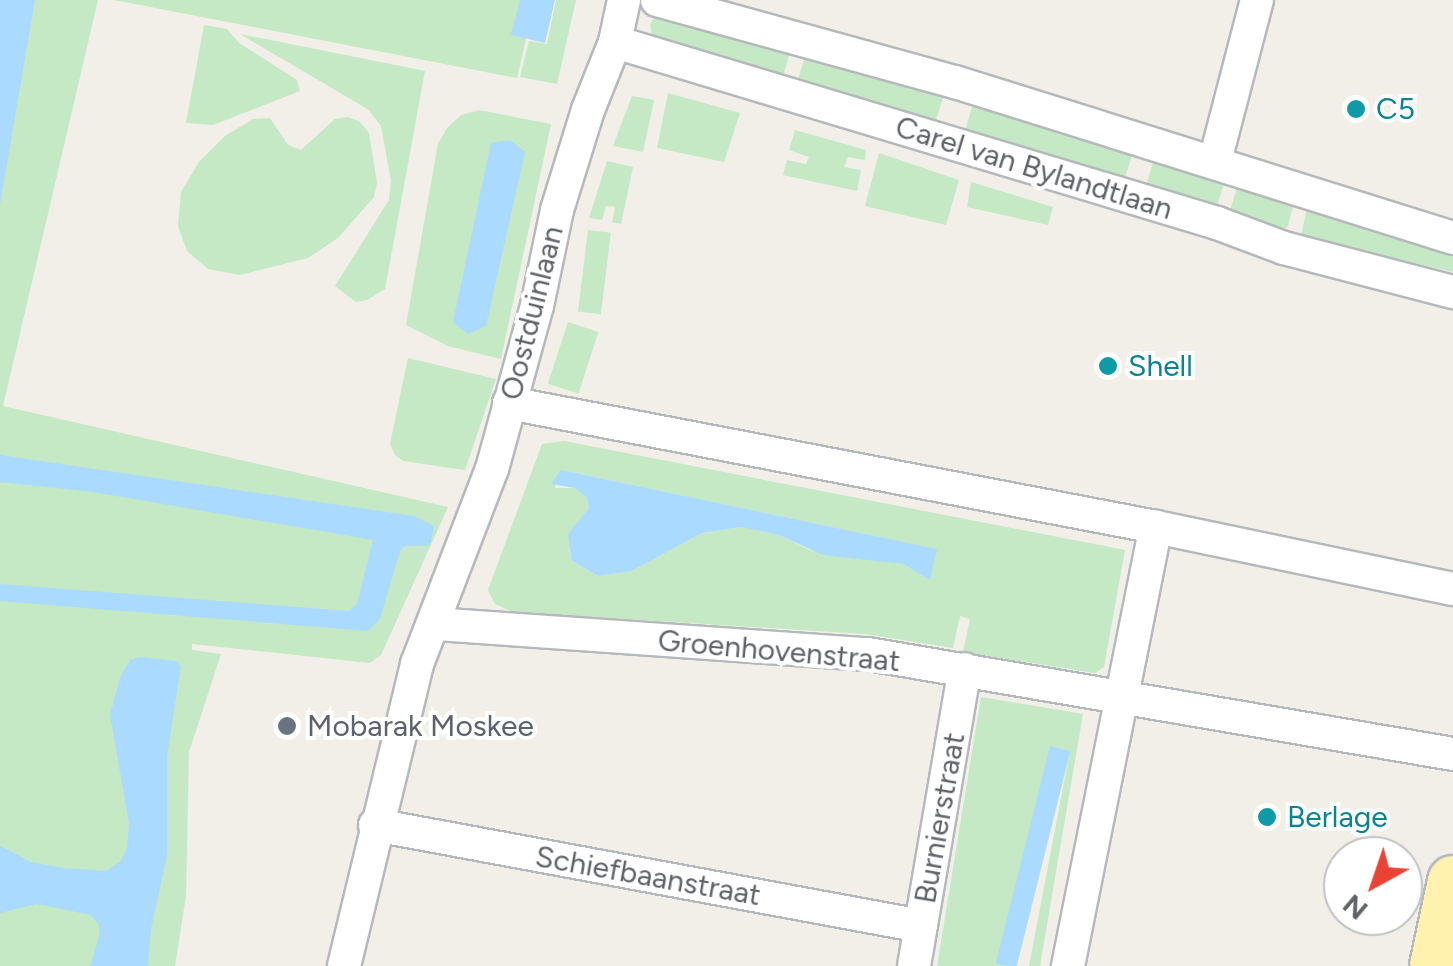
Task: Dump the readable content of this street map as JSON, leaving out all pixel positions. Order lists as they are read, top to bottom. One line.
{"streets":{"street":["Carel van Bylandtlaan","Oostduinlaan","Groenhovenstraat","Burnierstraat","Schiefbaanstraat"]},"crossings":[["Carel van Bylandtlaan","Oostduinlaan"],["Oostduinlaan","Groenhovenstraat"],["Oostduinlaan","Schiefbaanstraat"],["Groenhovenstraat","Burnierstraat"],["Burnierstraat","Schiefbaanstraat"]],"places":["C5","Shell","Mobarak Moskee","Berlage"],"north":"bottom left"}
